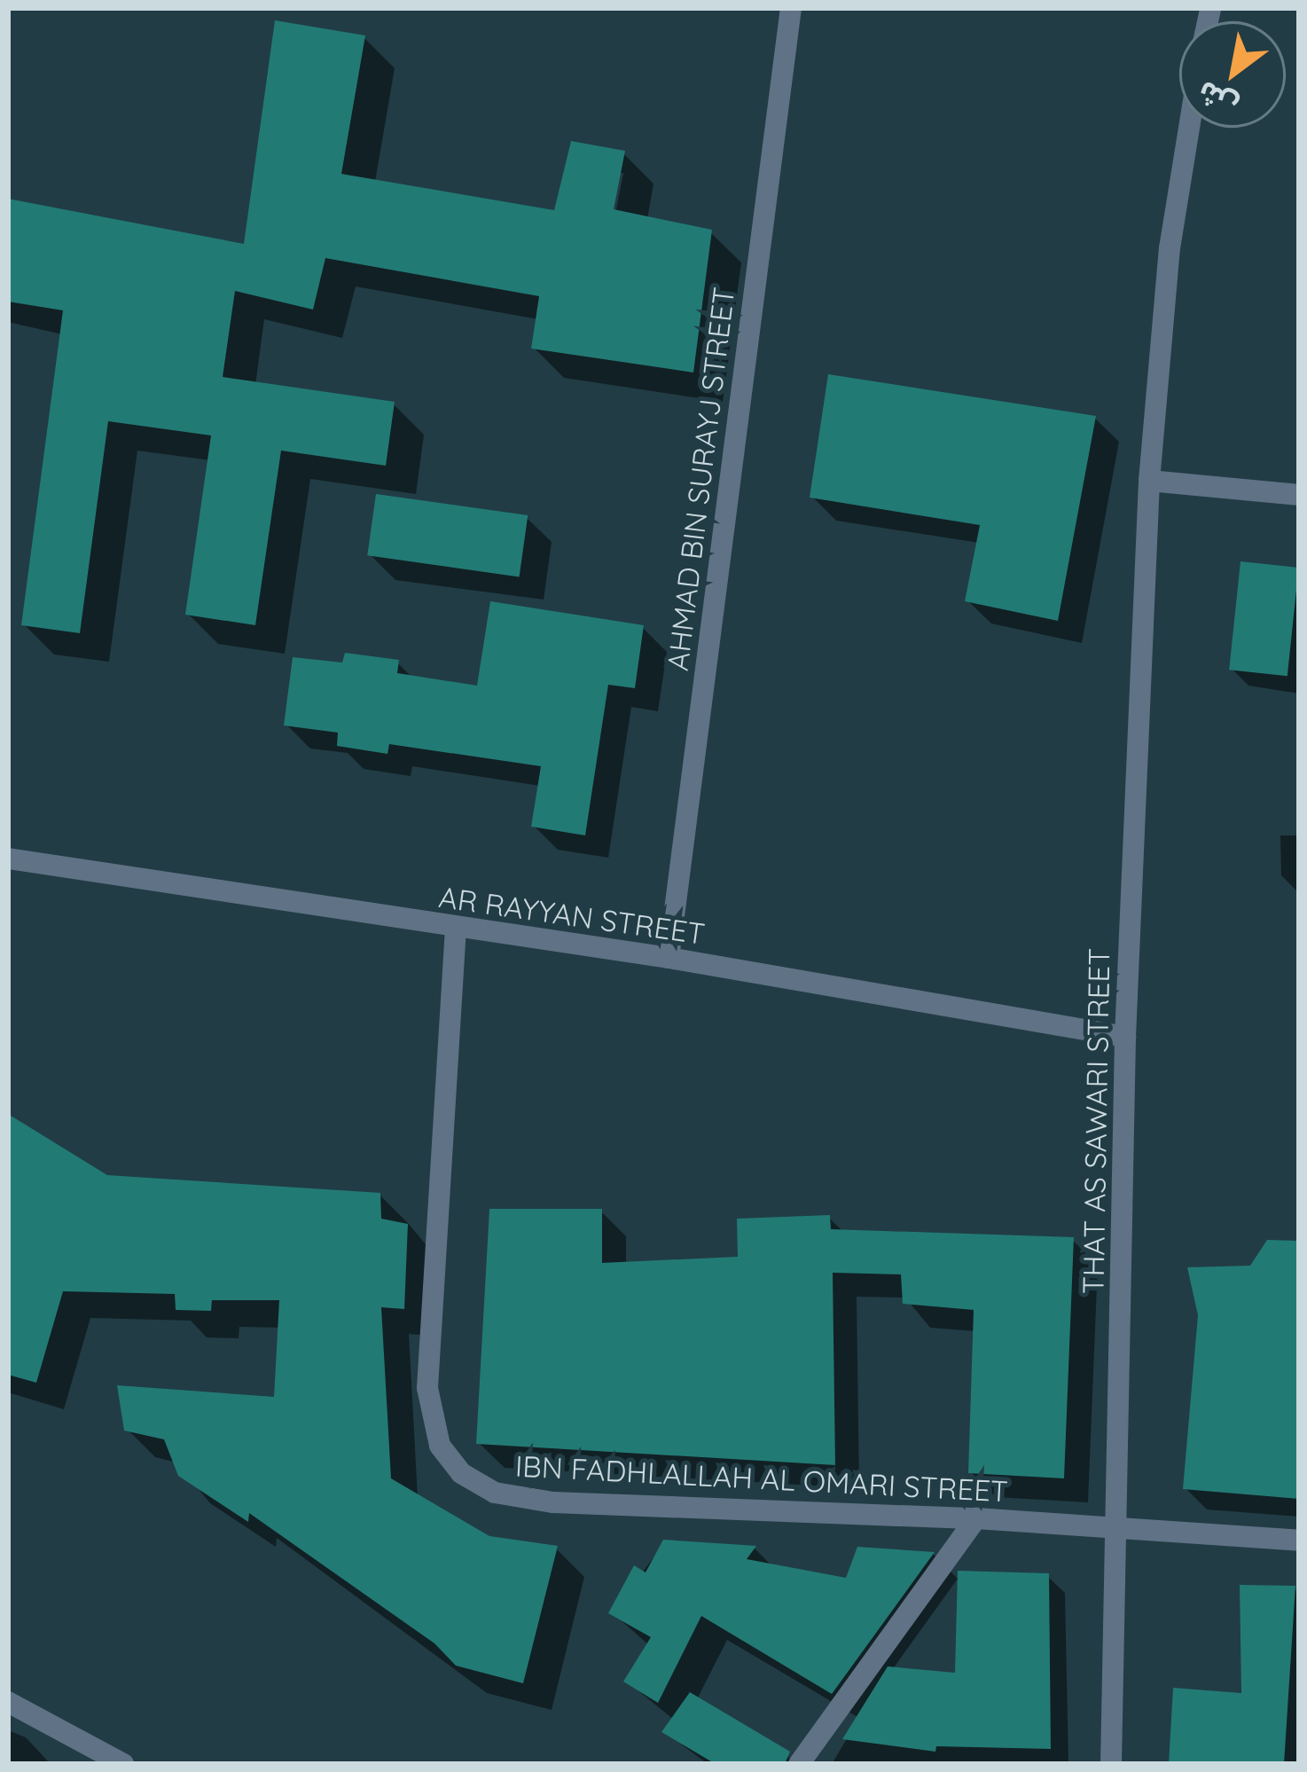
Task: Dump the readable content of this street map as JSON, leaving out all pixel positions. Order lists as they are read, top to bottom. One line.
{"streets":{"street":["AHMAD BIN SURAYJ STREET","AR RAYYAN STREET","THAT AS SAWARI STREET","IBN FADHLALLAH AL OMARI STREET"]},"crossings":[["AHMAD BIN SURAYJ STREET","AR RAYYAN STREET"],["AR RAYYAN STREET","THAT AS SAWARI STREET"],["AR RAYYAN STREET","IBN FADHLALLAH AL OMARI STREET"],["THAT AS SAWARI STREET","IBN FADHLALLAH AL OMARI STREET"]],"north":"bottom left"}
